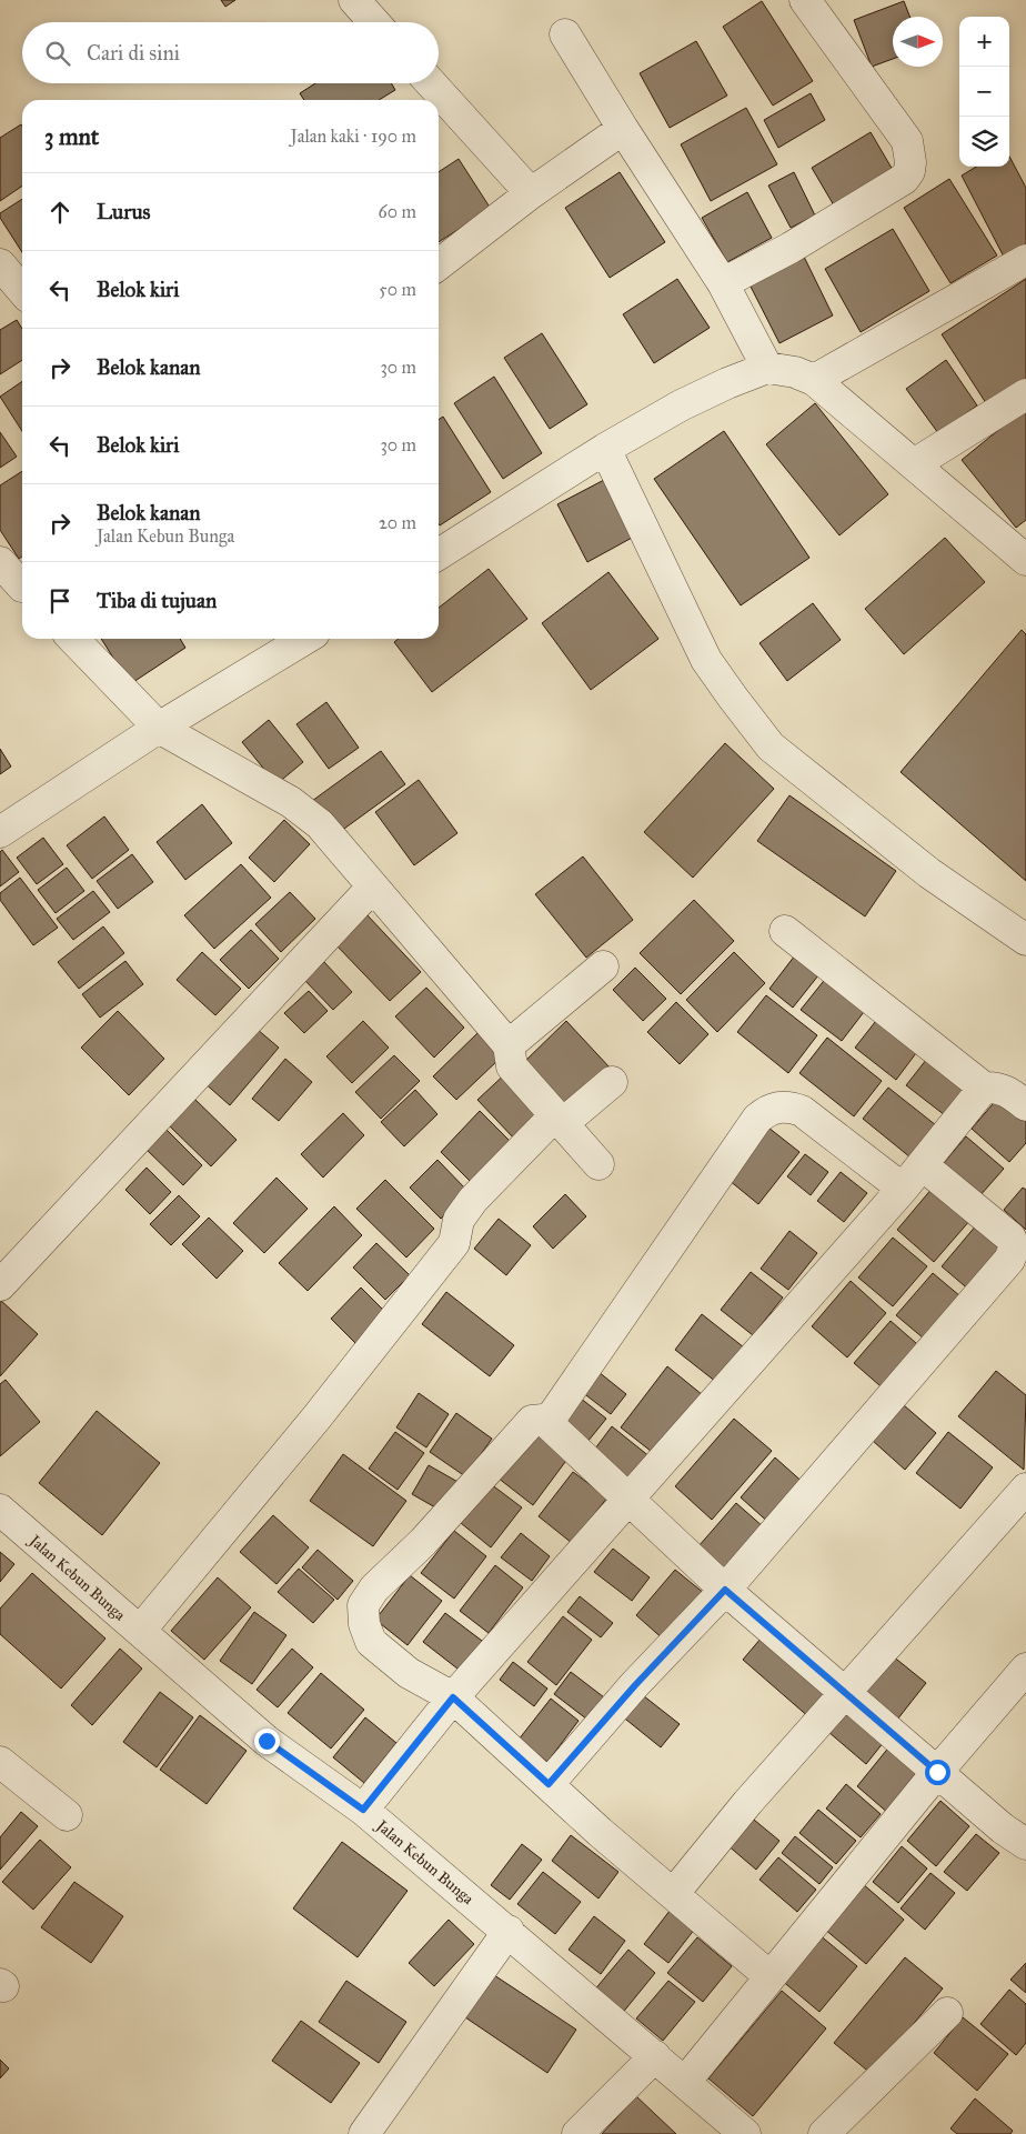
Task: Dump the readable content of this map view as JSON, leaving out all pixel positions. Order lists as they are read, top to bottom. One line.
{"streets":{"street":["Jalan Kebun Bunga"]},"north":"right","page":{"map_buttons":["+","−"],"search":"Cari di sini","heading":["3 mnt","Jalan kaki · 190 m"],"list":[["Lurus","60 m"],["Belok kiri","50 m"],["Belok kanan","30 m"],["Belok kiri","30 m"],["Belok kanan","Jalan Kebun Bunga","20 m"],"Tiba di tujuan"]}}
